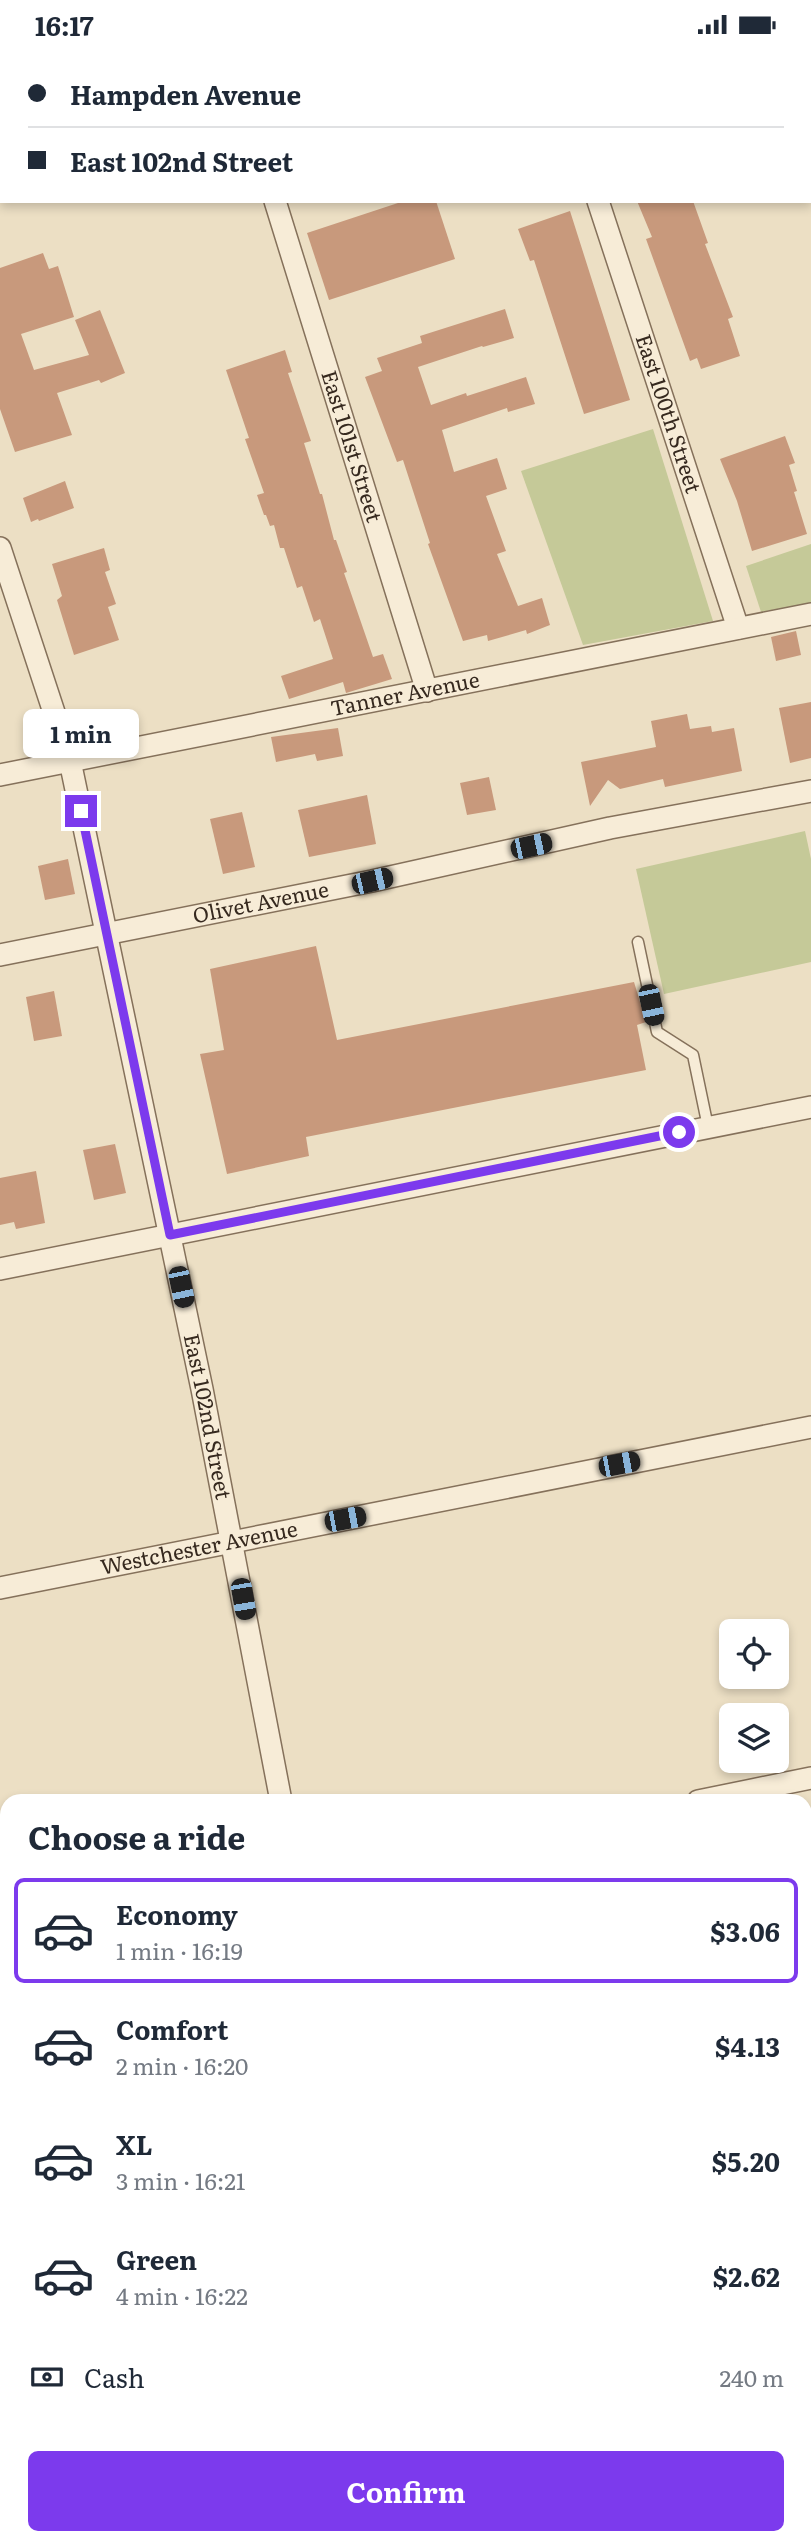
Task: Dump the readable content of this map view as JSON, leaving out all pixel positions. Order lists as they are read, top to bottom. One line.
{"streets":{"street":["East 100th Street","East 101st Street","Tanner Avenue","Olivet Avenue","East 102nd Street","Westchester Avenue"]},"crossings":[["East 100th Street","Tanner Avenue"],["East 101st Street","Tanner Avenue"],["Tanner Avenue","East 102nd Street"],["Olivet Avenue","East 102nd Street"],["East 102nd Street","Westchester Avenue"]],"page":{"status":"16:17","banner":["Hampden Avenue","East 102nd Street"],"bubble":"1 min","heading":"Choose a ride","list":[{"name":"Economy","note":"1 min · 16:19","value":"$3.06"},{"name":"Comfort","note":"2 min · 16:20","value":"$4.13"},{"name":"XL","note":"3 min · 16:21","value":"$5.20"},{"name":"Green","note":"4 min · 16:22","value":"$2.62"}],"pay":["Cash","240 m"],"buttons":"Confirm"}}
